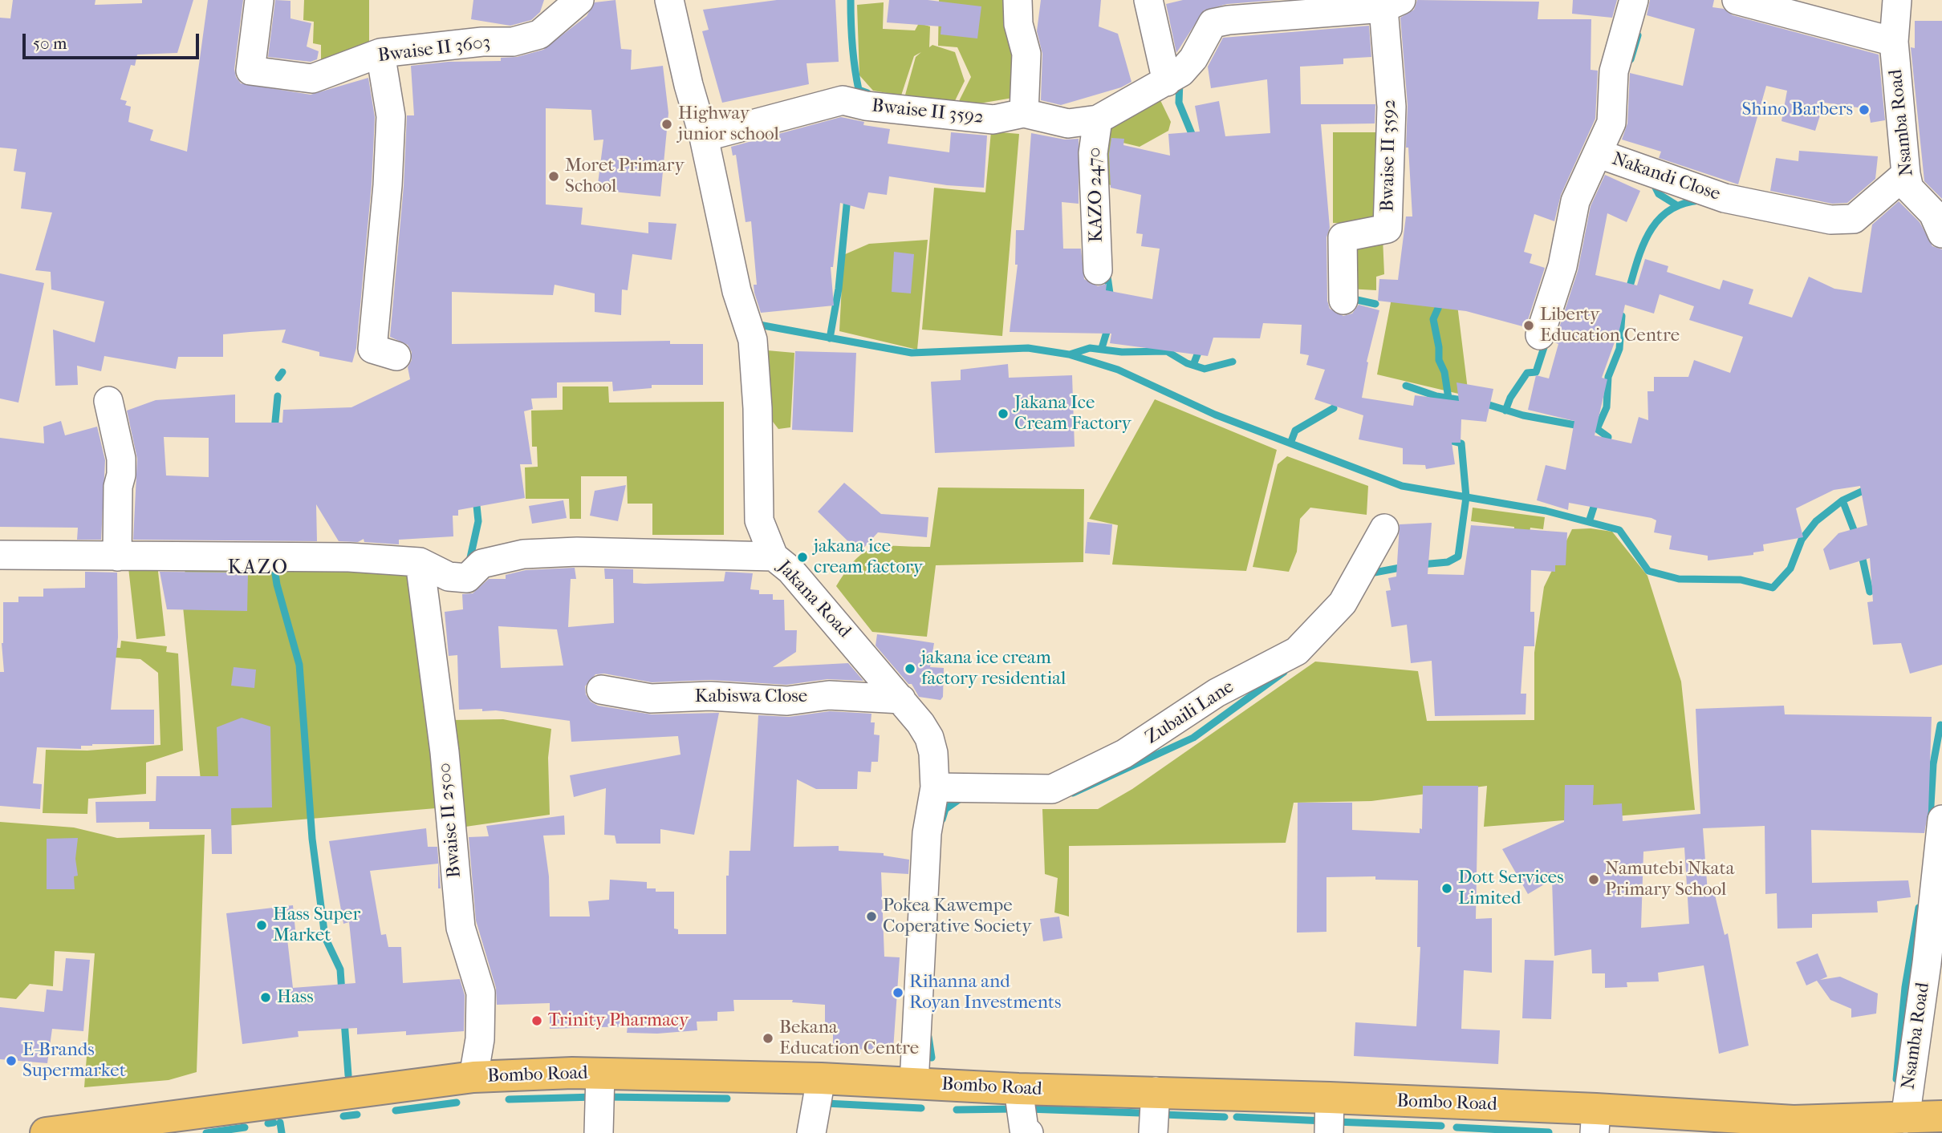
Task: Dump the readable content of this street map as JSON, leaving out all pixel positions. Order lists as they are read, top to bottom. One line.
{"streets":{"main road":["Bombo Road"],"street":["Bwaise II 3603","Bwaise II 3592","Nsamba Road","Nakandi Close","KAZO 2470","Jakana Road","Kabiswa Close","Zubaili Lane","Bwaise II 2500"]},"crossings":[["Bwaise II 3592","KAZO 2470"],["Bwaise II 3592","Jakana Road"],["Nsamba Road","Nakandi Close"],["Nsamba Road","Bombo Road"],["Jakana Road","Kabiswa Close"],["Jakana Road","Zubaili Lane"],["Jakana Road","Bombo Road"],["Bwaise II 2500","Bombo Road"]],"districts":["KAZO"],"places":["Shino Barbers","Highway junior school","Moret Primary School","Liberty Education Centre","Jakana Ice Cream Factory","jakana ice cream factory","jakana ice cream factory residential","Namutebi Nkata Primary School","Dott Services Limited","Pokea Kawempe Coperative Society","Hass Super Market","Rihanna and Royan Investments","Hass","Trinity Pharmacy","Bekana Education Centre","E-Brands Supermarket"],"scale_bar":"50 m"}
